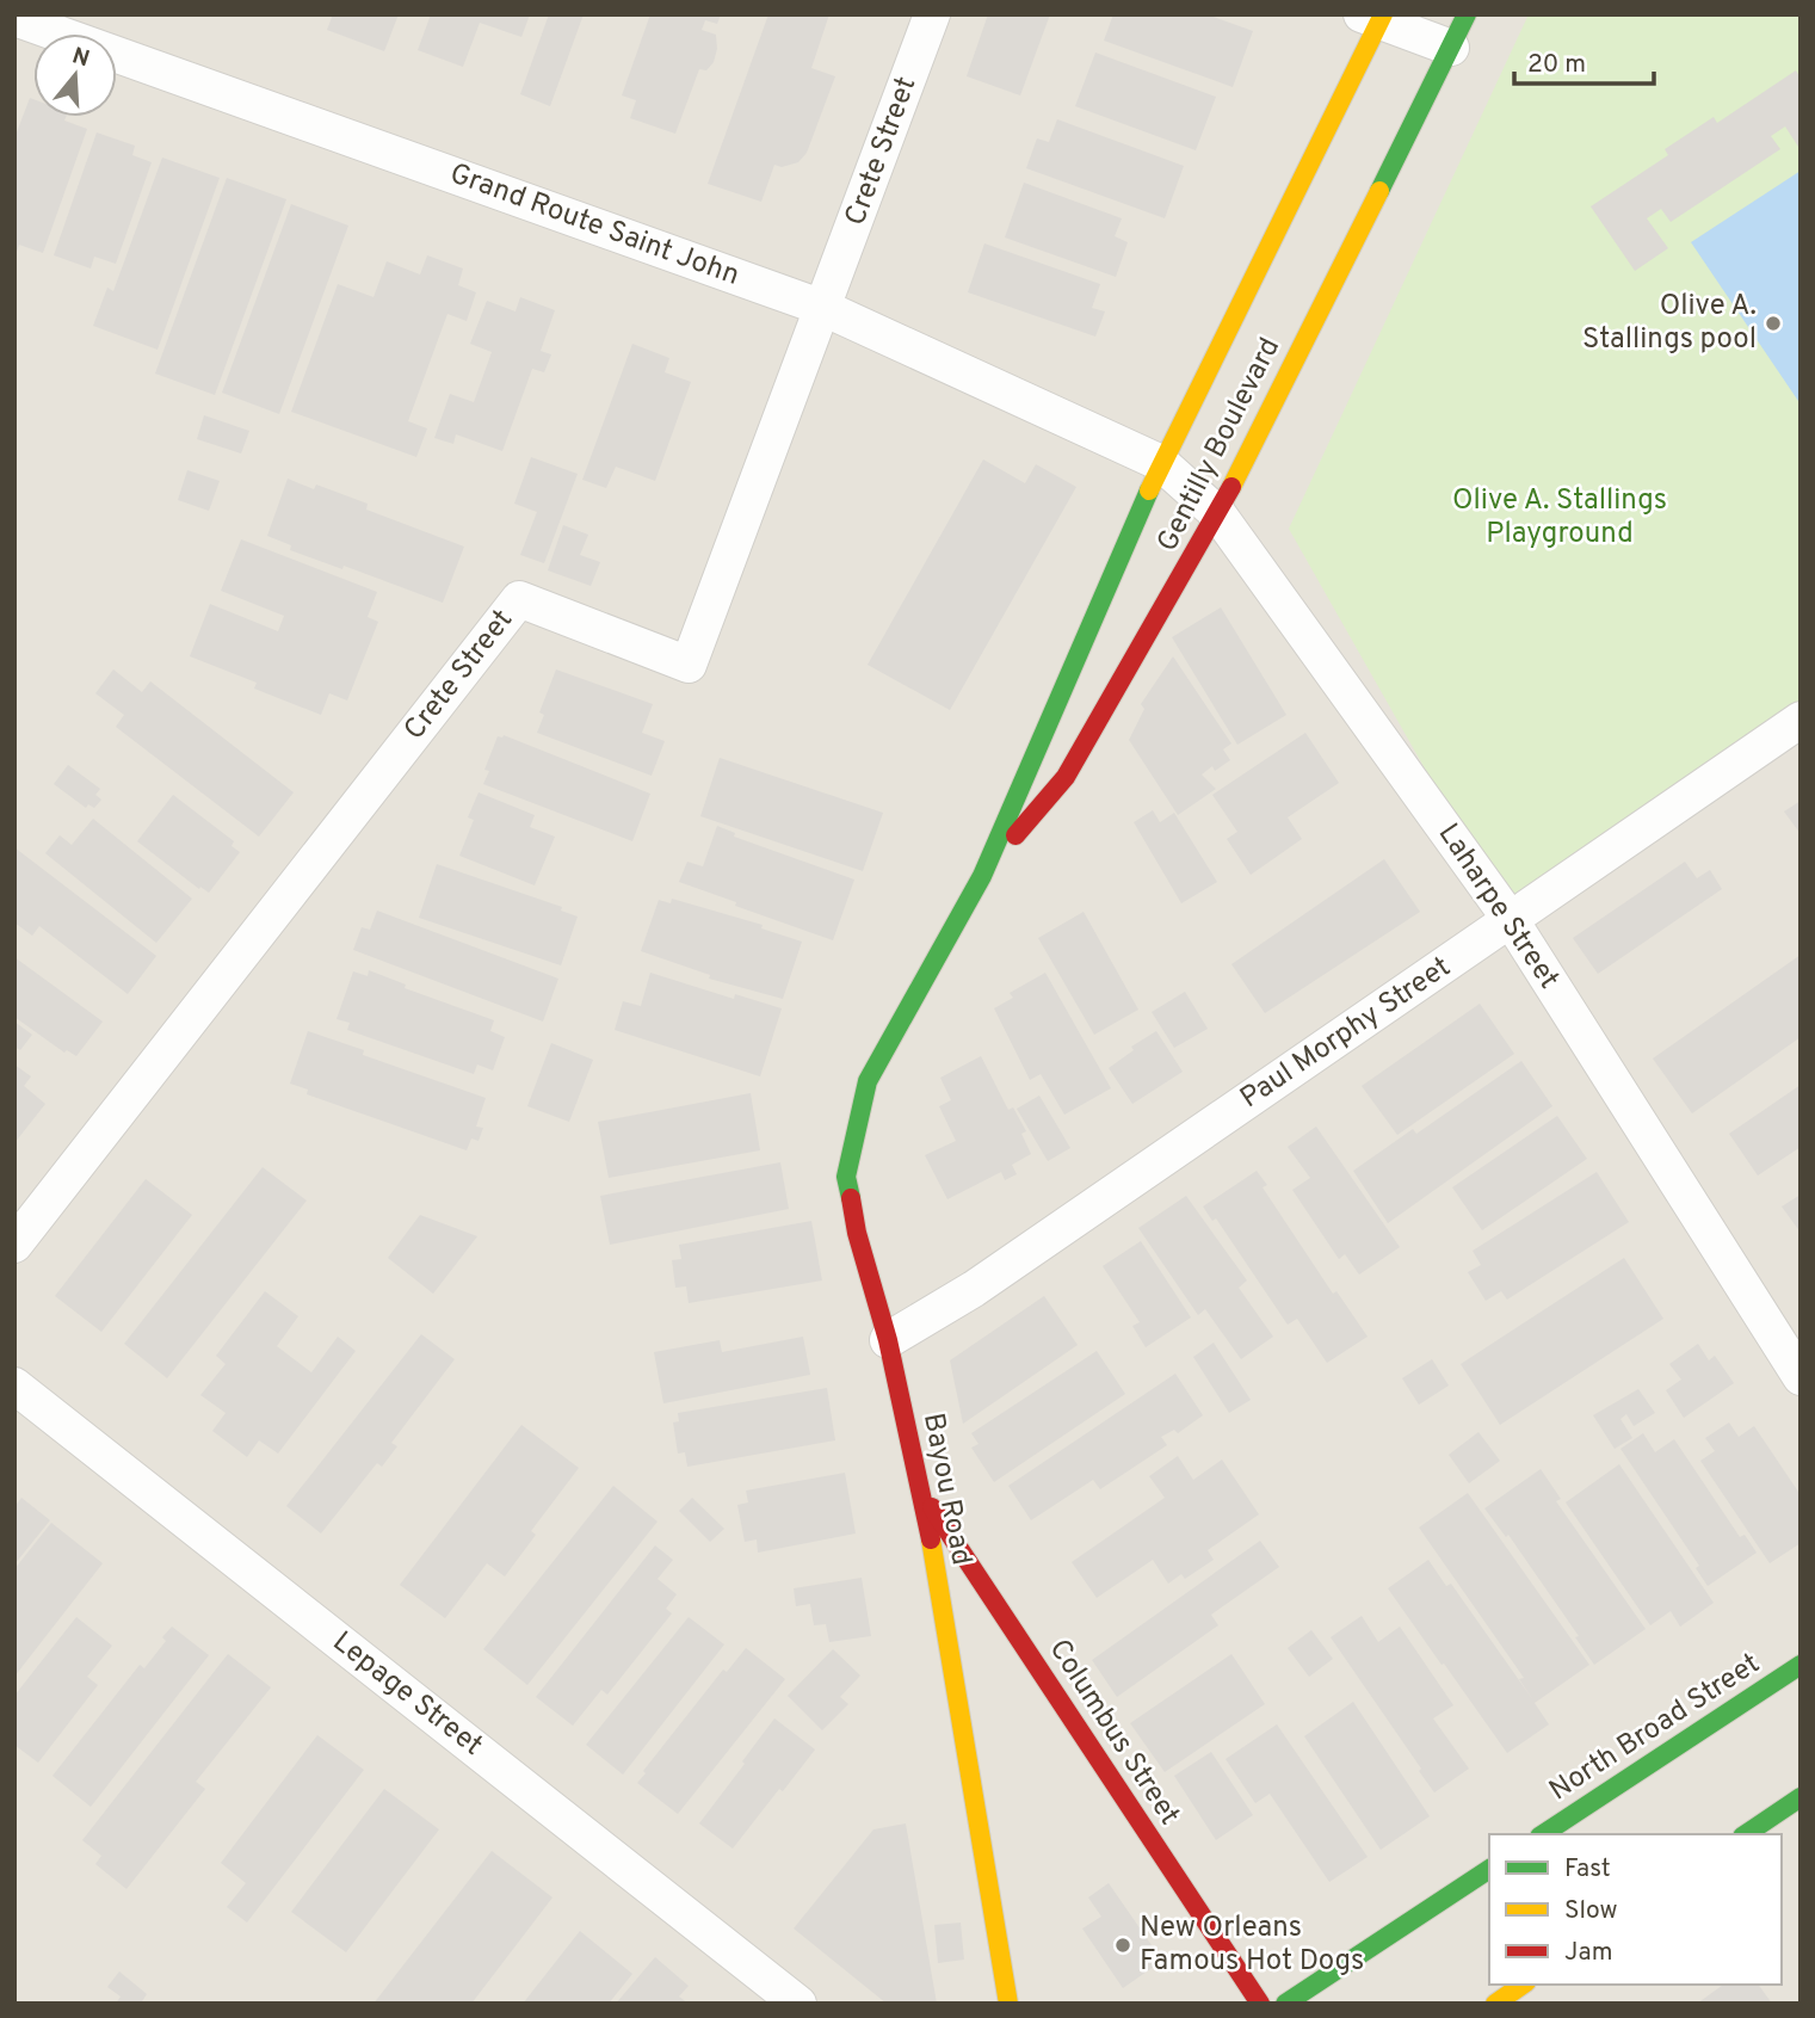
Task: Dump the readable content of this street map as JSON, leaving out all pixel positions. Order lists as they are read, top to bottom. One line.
{"streets":{"main road":["Gentilly Boulevard","Bayou Road","North Broad Street","Columbus Street"],"street":["Crete Street","Grand Route Saint John","Laharpe Street","Paul Morphy Street","Lepage Street"]},"crossings":[["Crete Street","Grand Route Saint John"],["Grand Route Saint John","Gentilly Boulevard"],["Grand Route Saint John","Laharpe Street"],["Gentilly Boulevard","Laharpe Street"],["Gentilly Boulevard","Bayou Road"],["Laharpe Street","Paul Morphy Street"],["Paul Morphy Street","Bayou Road"],["Bayou Road","Columbus Street"]],"parks":["Olive A. Stallings Playground"],"places":["Olive A. Stallings pool","New Orleans Famous Hot Dogs"],"legend":["Fast","Slow","Jam"],"scale_bar":"20 m","north":"top"}
